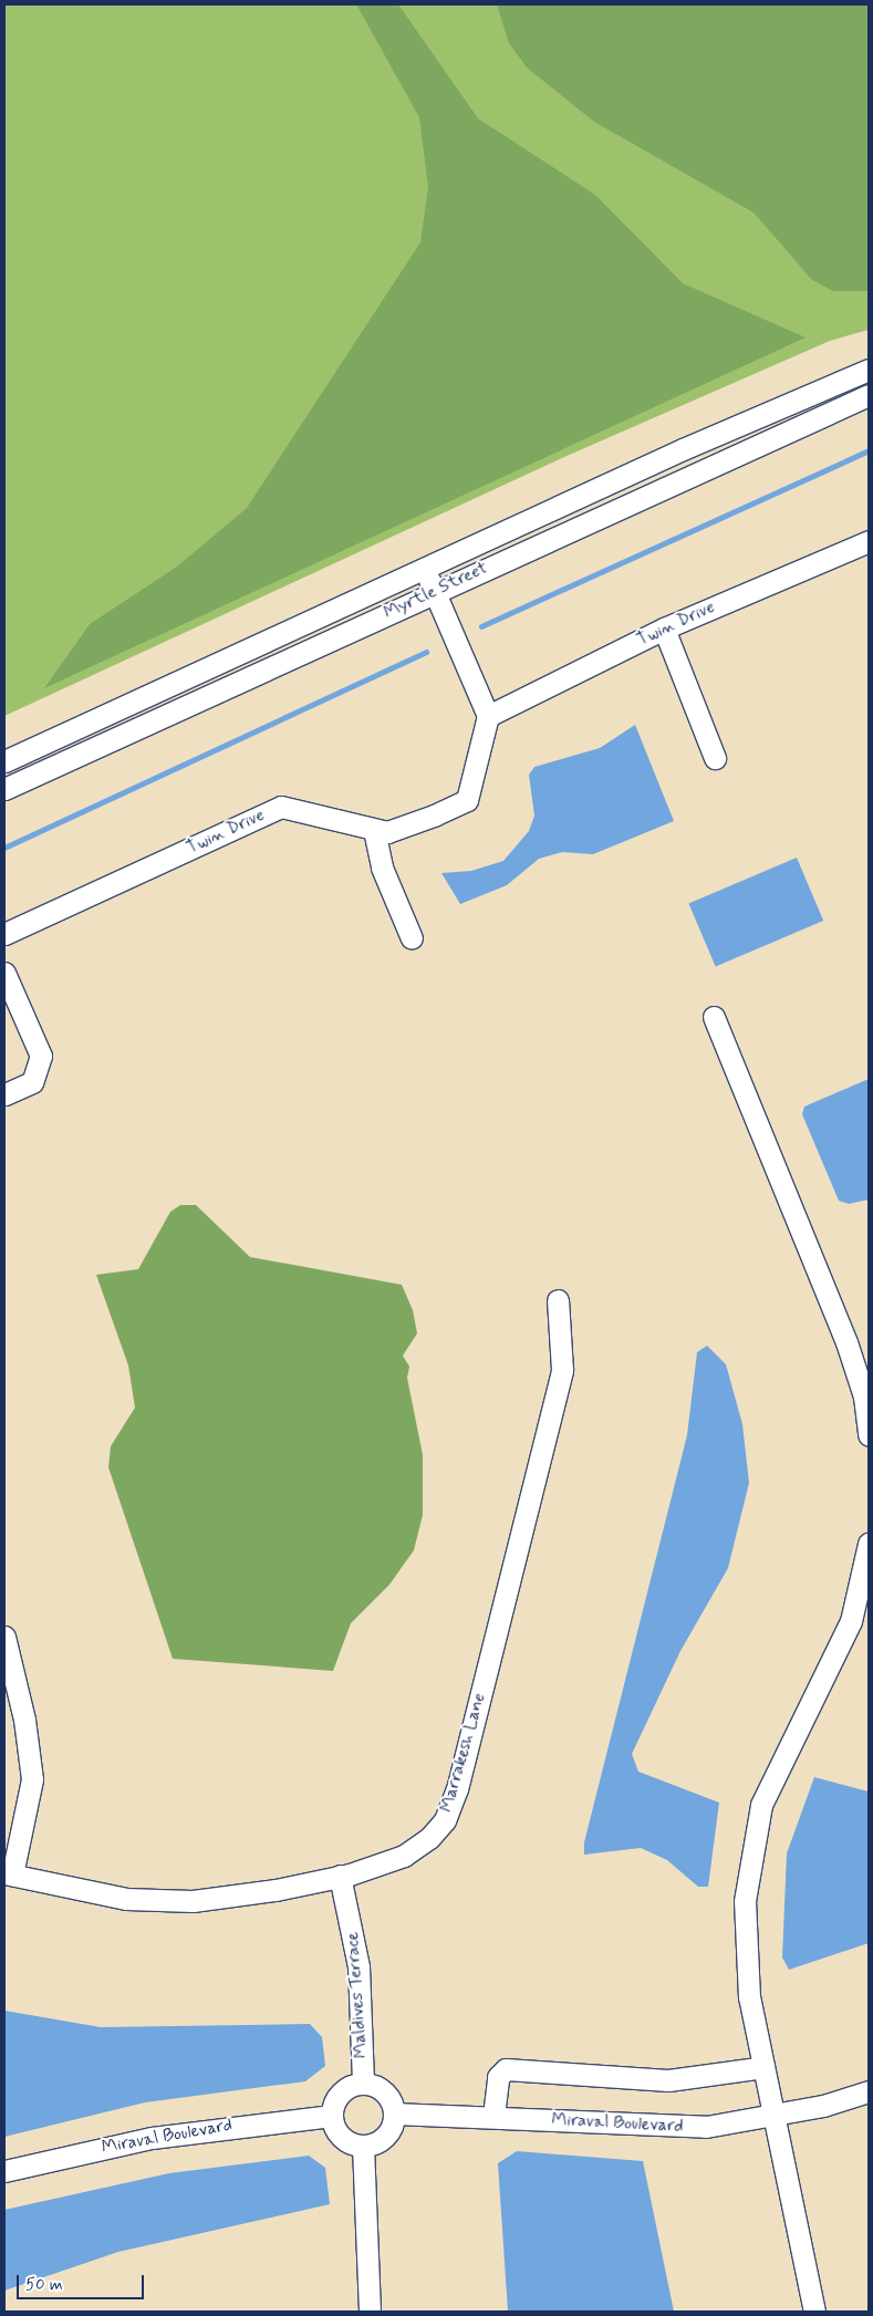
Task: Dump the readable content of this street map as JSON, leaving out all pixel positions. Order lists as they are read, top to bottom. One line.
{"streets":{"street":["Myrtle Street","Twin Drive","Marrakesh Lane","Maldives Terrace","Miraval Boulevard"]},"crossings":[["Marrakesh Lane","Maldives Terrace"],["Maldives Terrace","Miraval Boulevard"]],"scale_bar":"50 m"}
